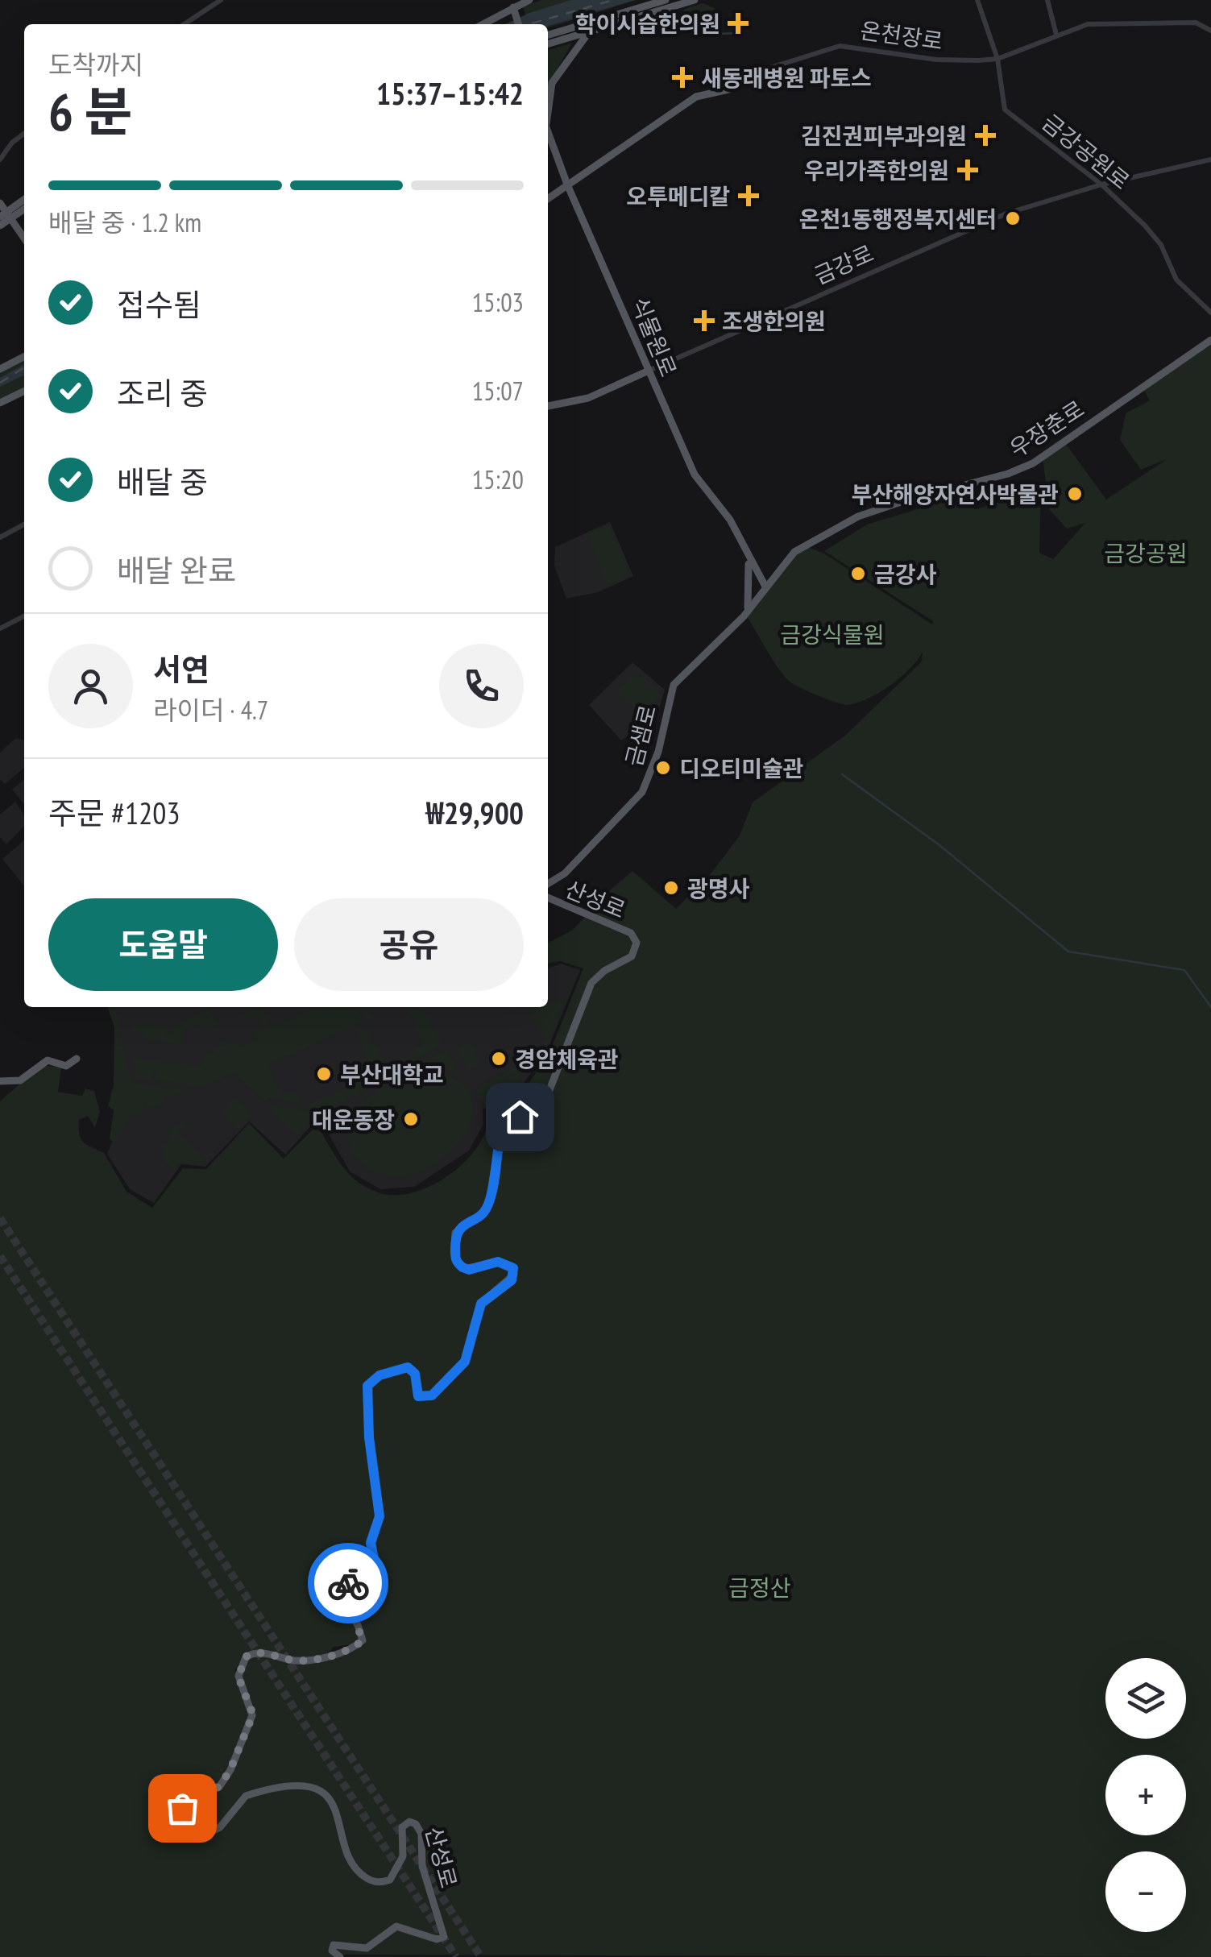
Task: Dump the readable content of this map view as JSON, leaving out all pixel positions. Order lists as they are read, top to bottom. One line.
{"streets":{"main road":["온천장로","금강로","식물원로","우장춘로","금샘로","산성로"],"street":["금강공원로"]},"crossings":[["온천장로","금강공원로"],["온천장로","식물원로"],["금강공원로","금강로"],["금강로","식물원로"],["식물원로","우장춘로"],["식물원로","금샘로"],["우장춘로","금샘로"]],"parks":["금강공원","금강식물원","금정산"],"places":{"health":["학이시습한의원","새동래병원 파토스","김진권피부과의원","우리가족한의원","오투메디칼","조생한의원"],"other":["온천1동행정복지센터","부산해양자연사박물관","금강사","디오티미술관","광명사","경암체육관","부산대학교","대운동장"]},"page":{"heading":["6 분","도착까지","15:37–15:42"],"panel":["서연","라이더 · 4.7","주문 #1203","₩29,900"],"bar":"배달 중 · 1.2 km","list":[["접수됨","15:03"],["조리 중","15:07"],["배달 중","15:20"],"배달 완료"],"buttons":["도움말","공유"],"map_buttons":["+","−"]}}
